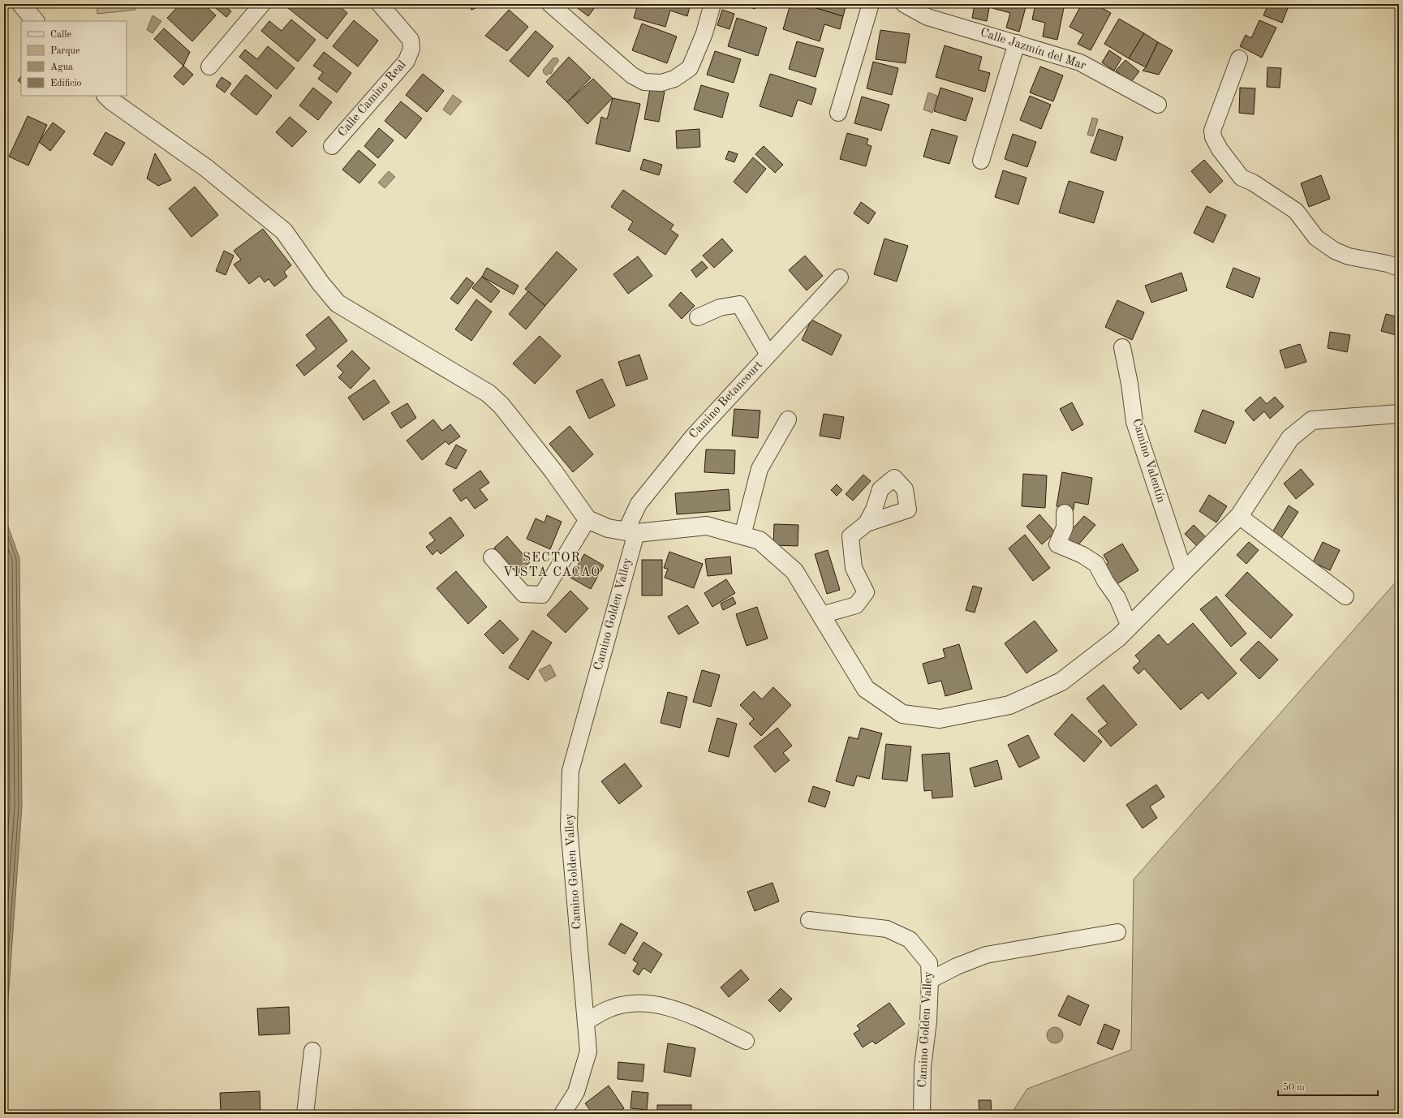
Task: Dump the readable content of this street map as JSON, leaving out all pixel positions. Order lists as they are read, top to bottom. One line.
{"streets":{"street":["Calle Jazmín del Mar","Calle Camino Real","Camino Betancourt","Camino Valentín","Camino Golden Valley"]},"crossings":[["Camino Betancourt","Camino Golden Valley"]],"districts":["SECTOR VISTA CACAO"],"legend":["Calle","Parque","Agua","Edificio"],"scale_bar":"50 m"}
